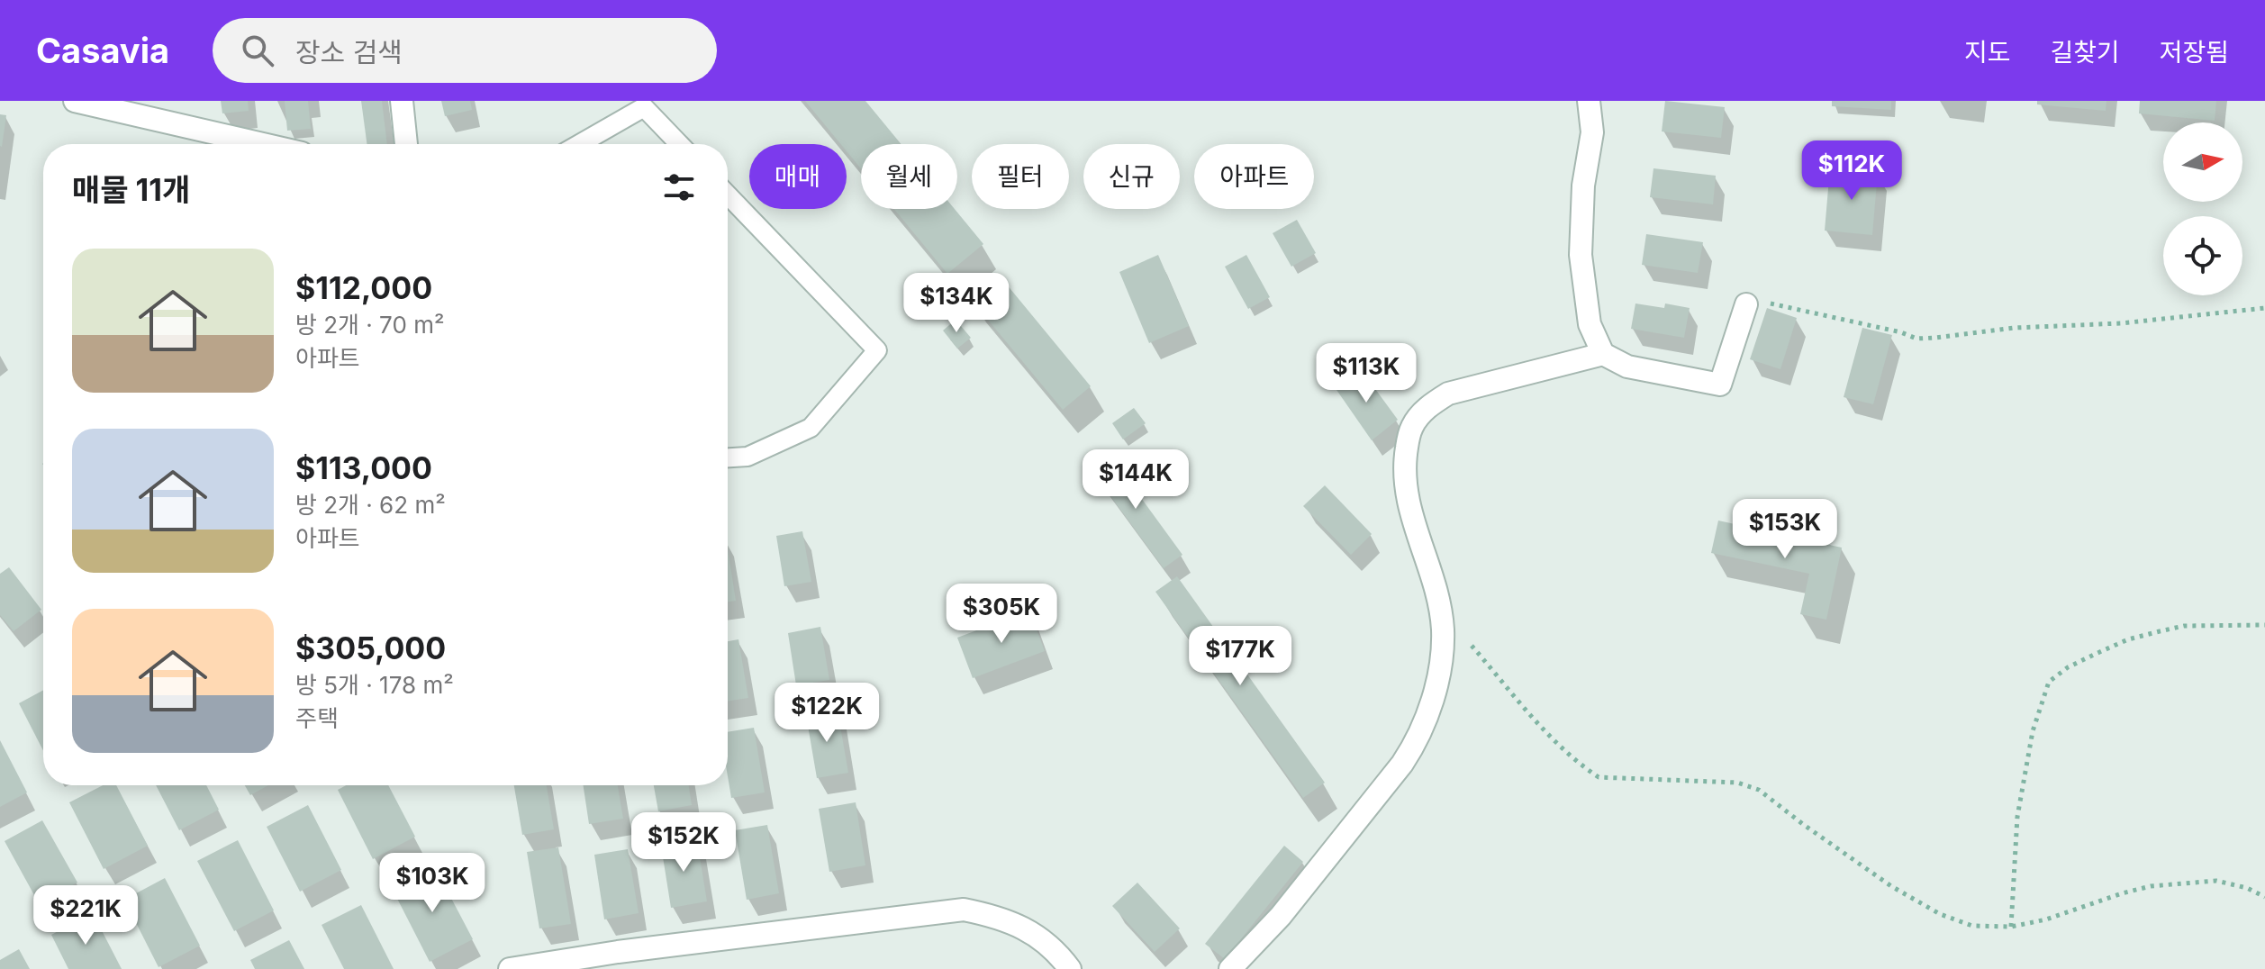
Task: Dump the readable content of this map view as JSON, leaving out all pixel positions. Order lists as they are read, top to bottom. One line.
{"north":"right","page":{"header":"Casavia","search":"장소 검색","nav":["지도","길찾기","저장됨"],"price":["$112K","$134K","$113K","$144K","$153K","$305K","$177K","$122K","$152K","$103K","$221K"],"chip":["매매","월세","필터","신규","아파트"],"heading":"매물 11개","list":[{"name":"$112,000","note":"방 2개 · 70 m² · 아파트"},{"name":"$113,000","note":"방 2개 · 62 m² · 아파트"},{"name":"$305,000","note":"방 5개 · 178 m² · 주택"}]}}
